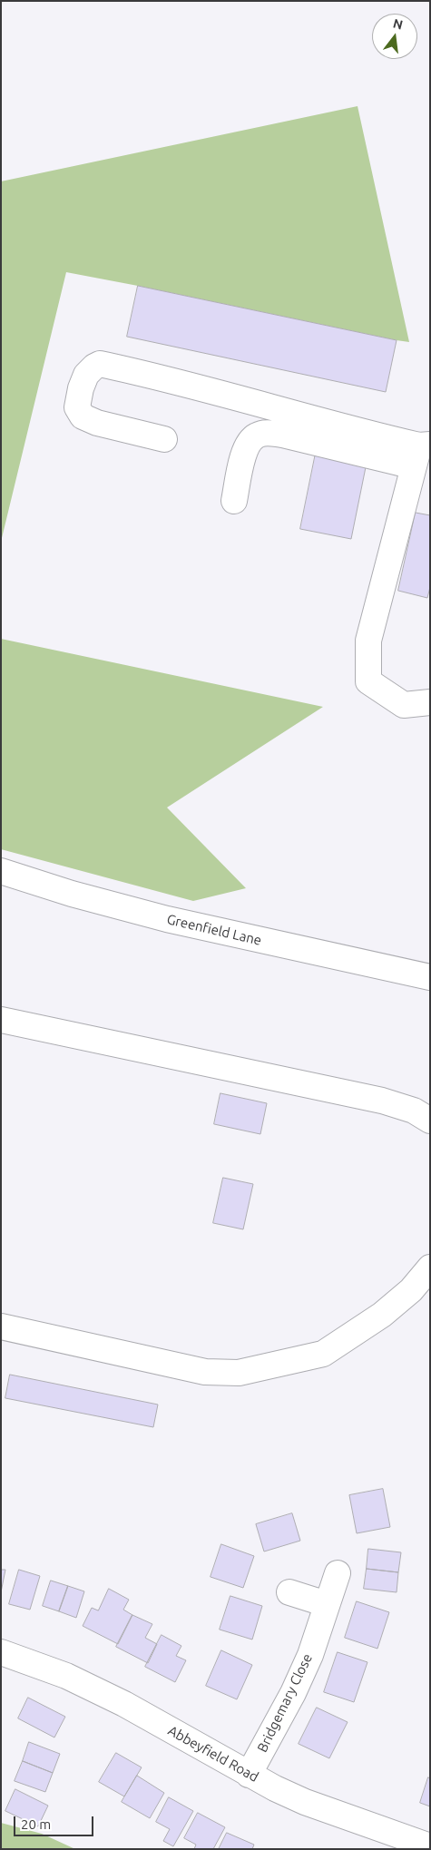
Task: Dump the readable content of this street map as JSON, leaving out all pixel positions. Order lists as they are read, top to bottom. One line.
{"streets":{"street":["Greenfield Lane","Bridgemary Close","Abbeyfield Road"]},"crossings":[["Bridgemary Close","Abbeyfield Road"]],"scale_bar":"20 m","north":"top"}
